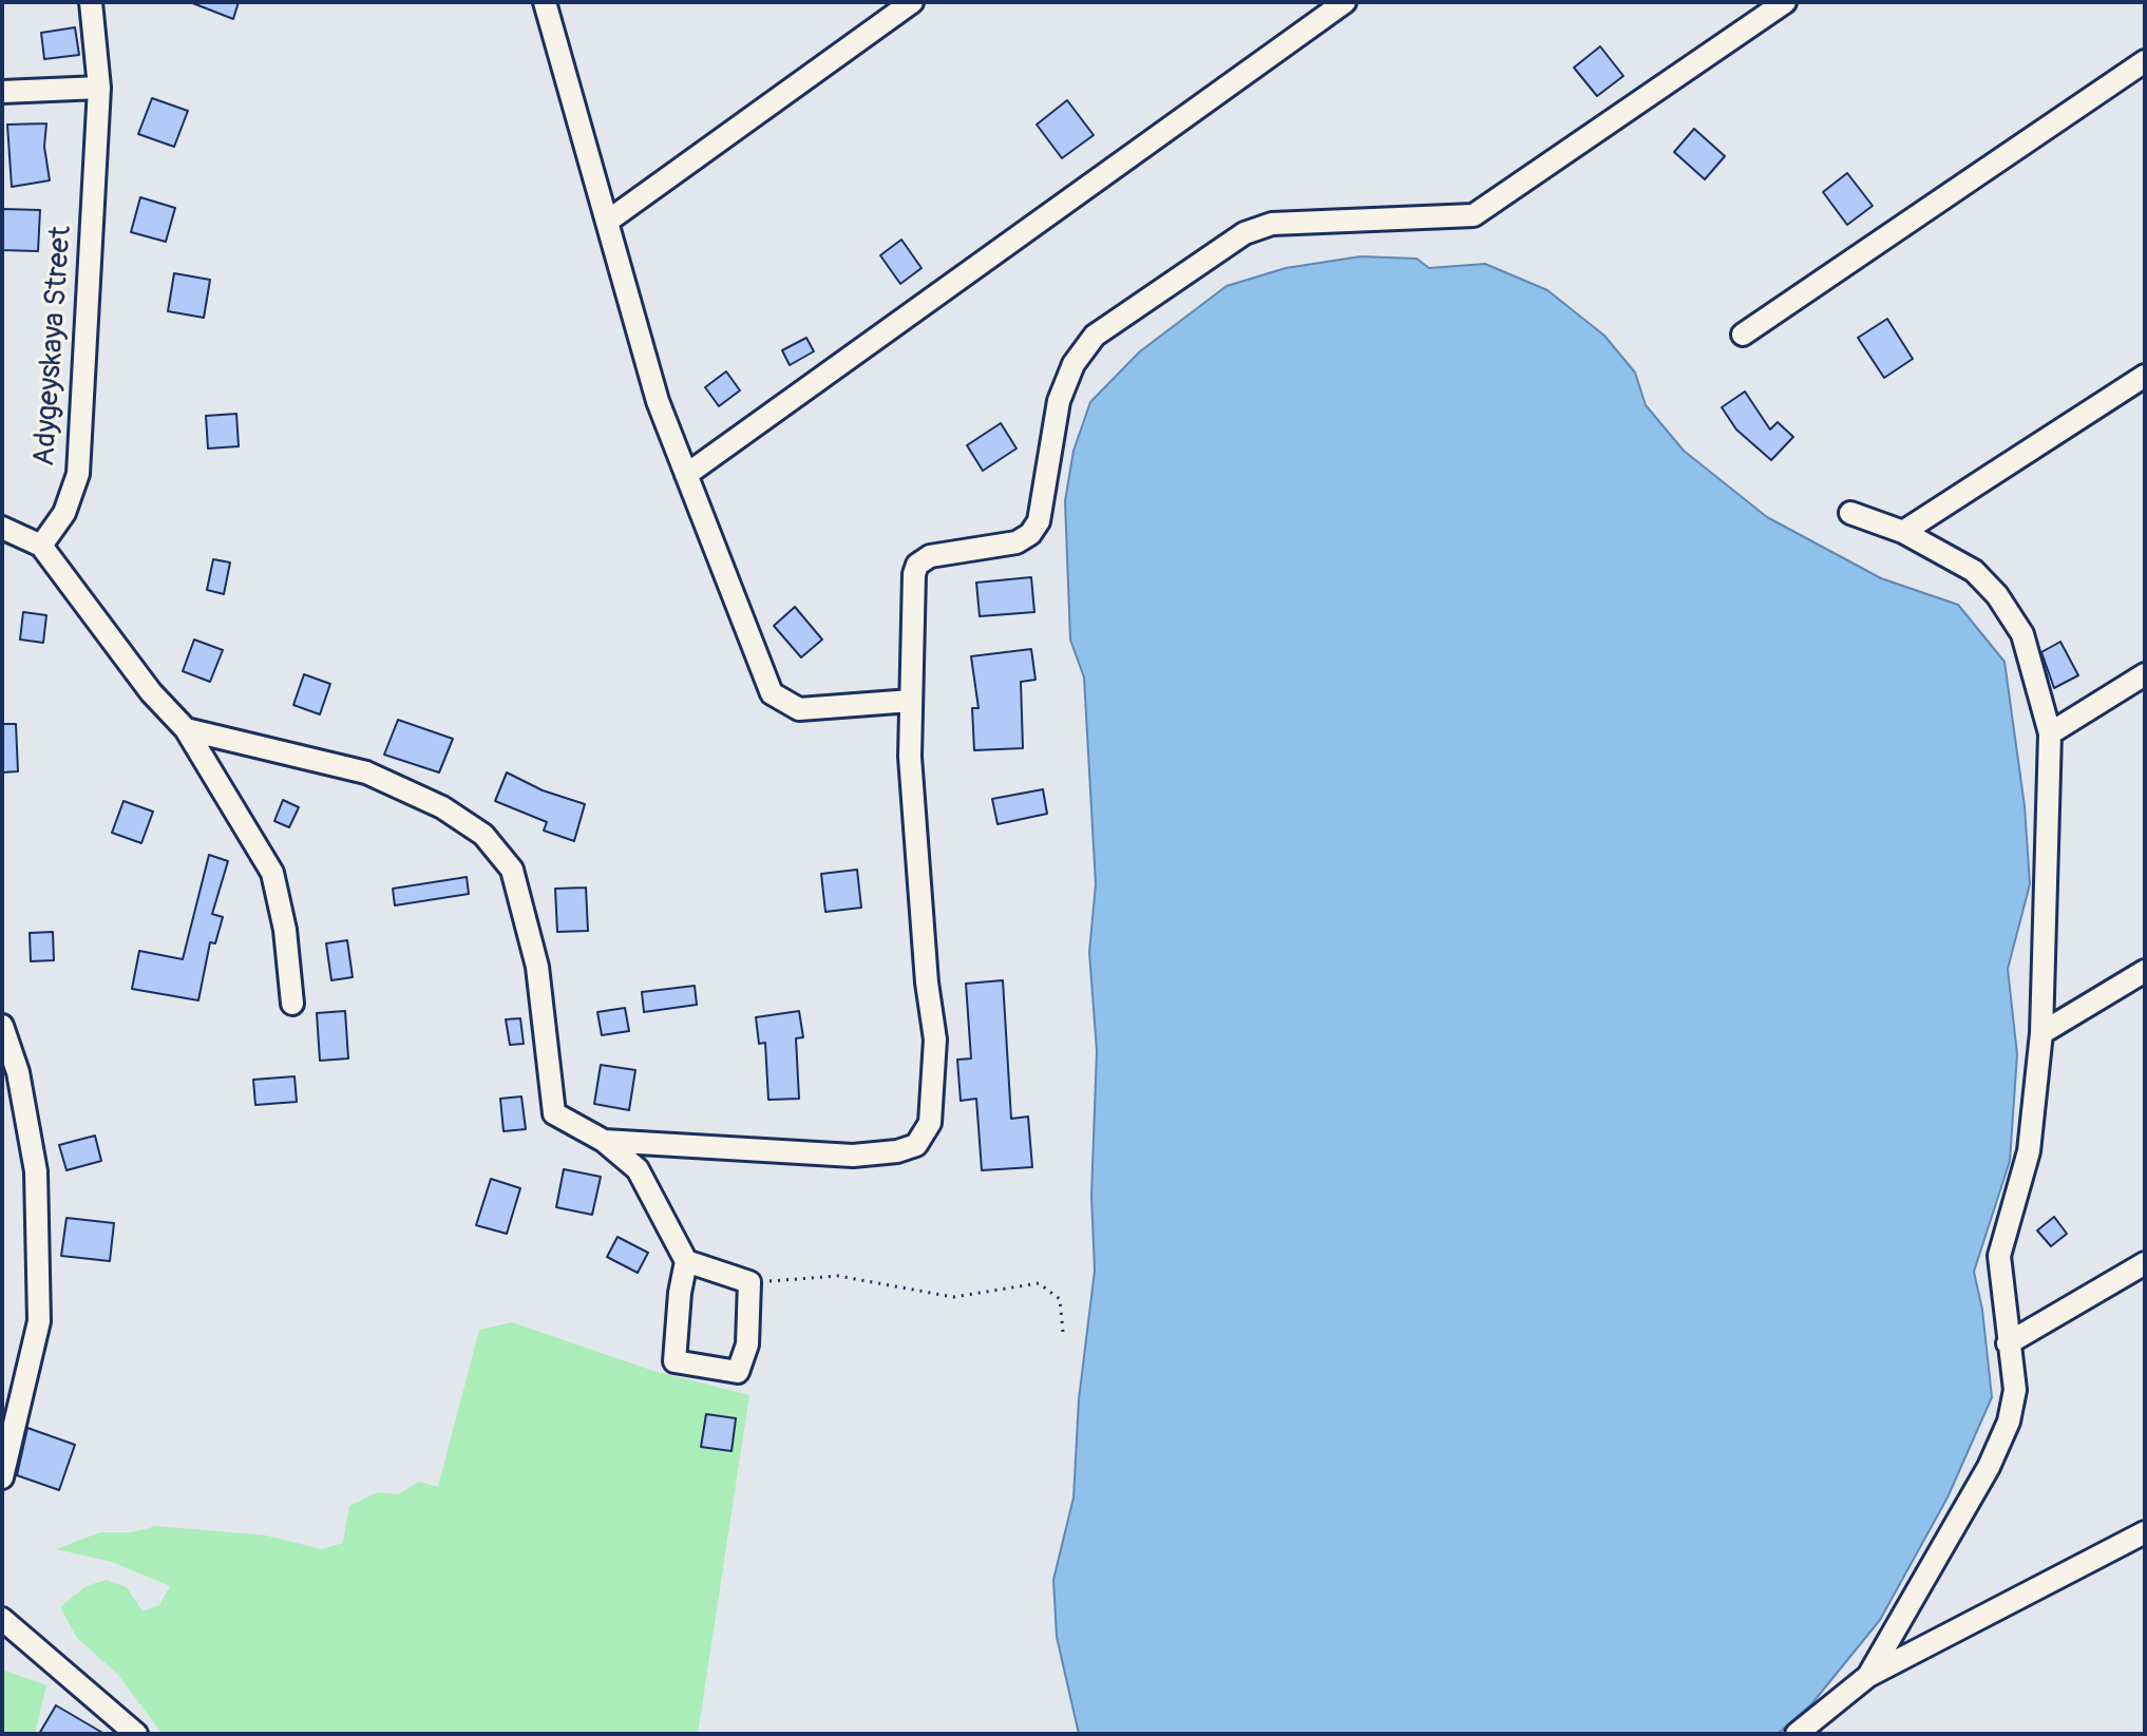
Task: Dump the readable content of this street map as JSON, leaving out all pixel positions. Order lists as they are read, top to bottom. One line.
{"streets":{"street":["Adygeyskaya Street"]}}
